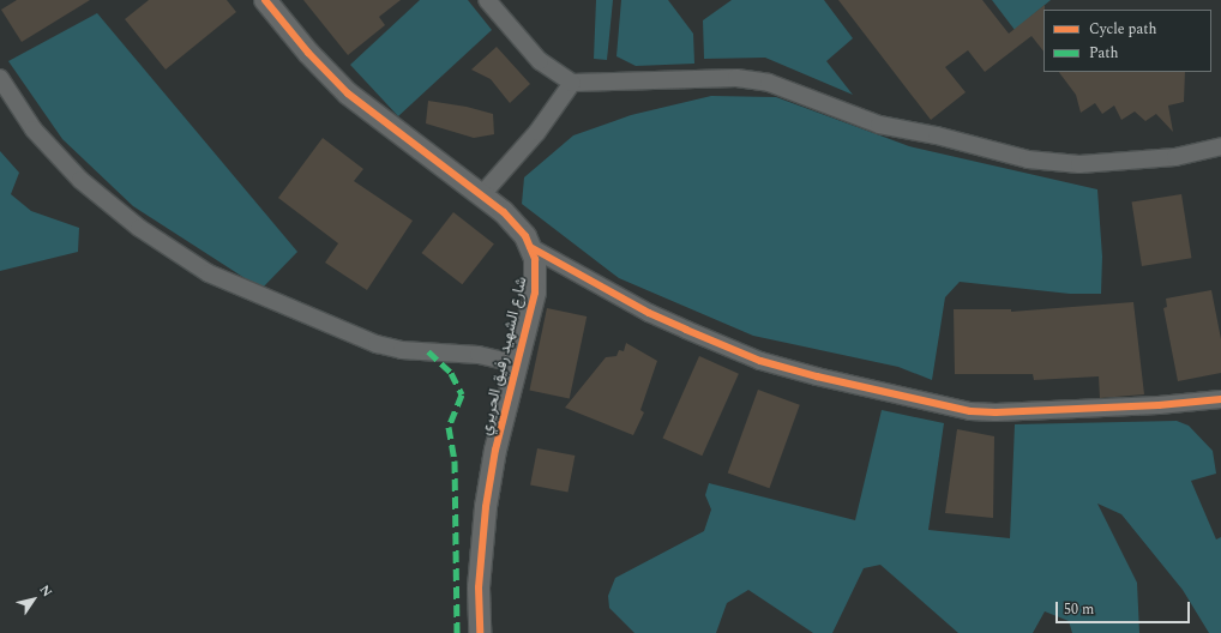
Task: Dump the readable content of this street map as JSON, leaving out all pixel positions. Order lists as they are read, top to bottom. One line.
{"streets":{"street":["شارع الشهيد رفيق الحريري"]},"legend":["Cycle path","Path"],"scale_bar":"50 m","north":"top right"}
